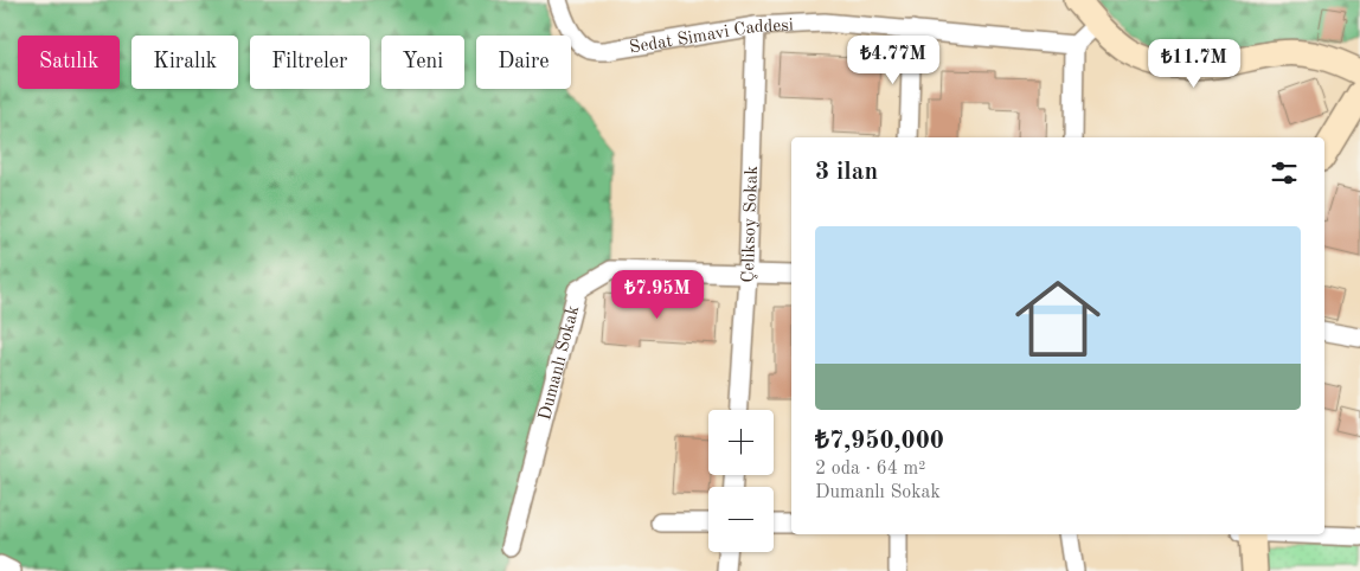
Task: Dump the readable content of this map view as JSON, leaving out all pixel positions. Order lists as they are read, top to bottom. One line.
{"streets":{"street":["Sedat Simavi Caddesi","Çeliksoy Sokak","Dumanlı Sokak"]},"crossings":[["Sedat Simavi Caddesi","Çeliksoy Sokak"],["Çeliksoy Sokak","Dumanlı Sokak"]],"page":{"price":["₺4.77M","₺11.7M","₺7.95M"],"chip":["Satılık","Kiralık","Filtreler","Yeni","Daire"],"heading":"3 ilan","list":[{"name":"₺7,950,000","note":"2 oda · 64 m² · Dumanlı Sokak"}],"map_buttons":["+","−"]}}
